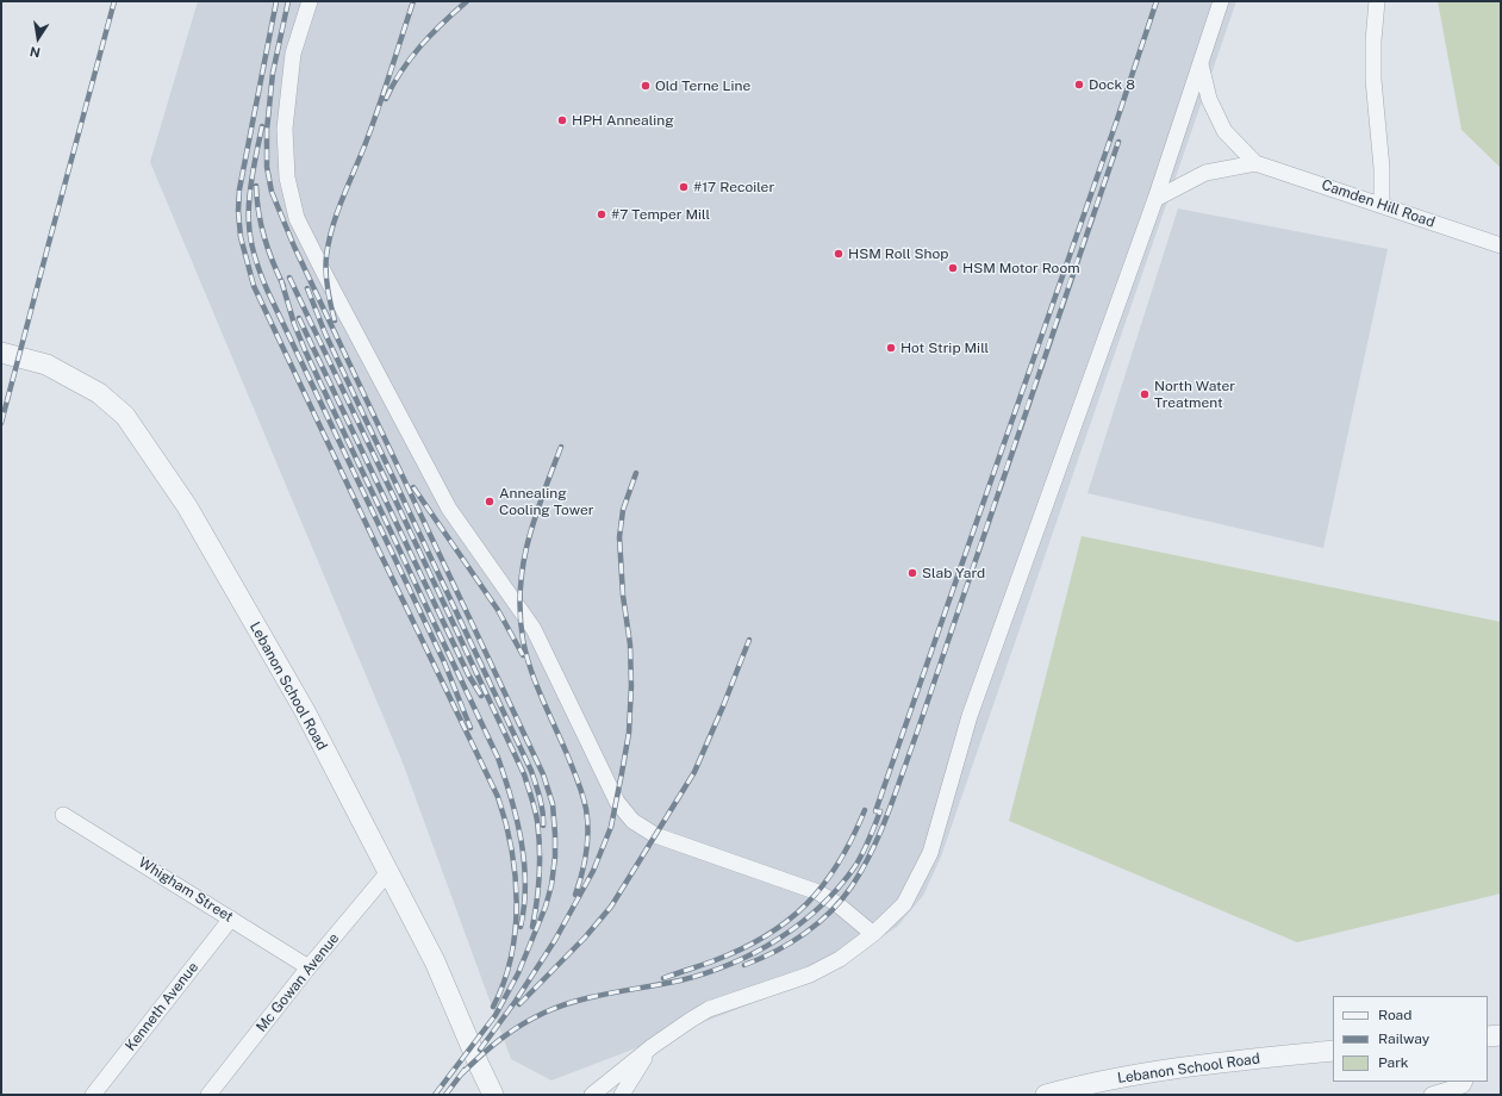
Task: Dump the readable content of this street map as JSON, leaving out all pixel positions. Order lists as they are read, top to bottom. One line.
{"streets":{"street":["Camden Hill Road","Lebanon School Road","Whigham Street","Mc Gowan Avenue","Kenneth Avenue"]},"crossings":[["Lebanon School Road","Mc Gowan Avenue"],["Whigham Street","Mc Gowan Avenue"],["Whigham Street","Kenneth Avenue"]],"places":["Dock 8","Old Terne Line","HPH Annealing","#17 Recoiler","#7 Temper Mill","HSM Roll Shop","HSM Motor Room","Hot Strip Mill","North Water Treatment","Annealing Cooling Tower","Slab Yard"],"legend":["Road","Railway","Park"],"north":"bottom"}
